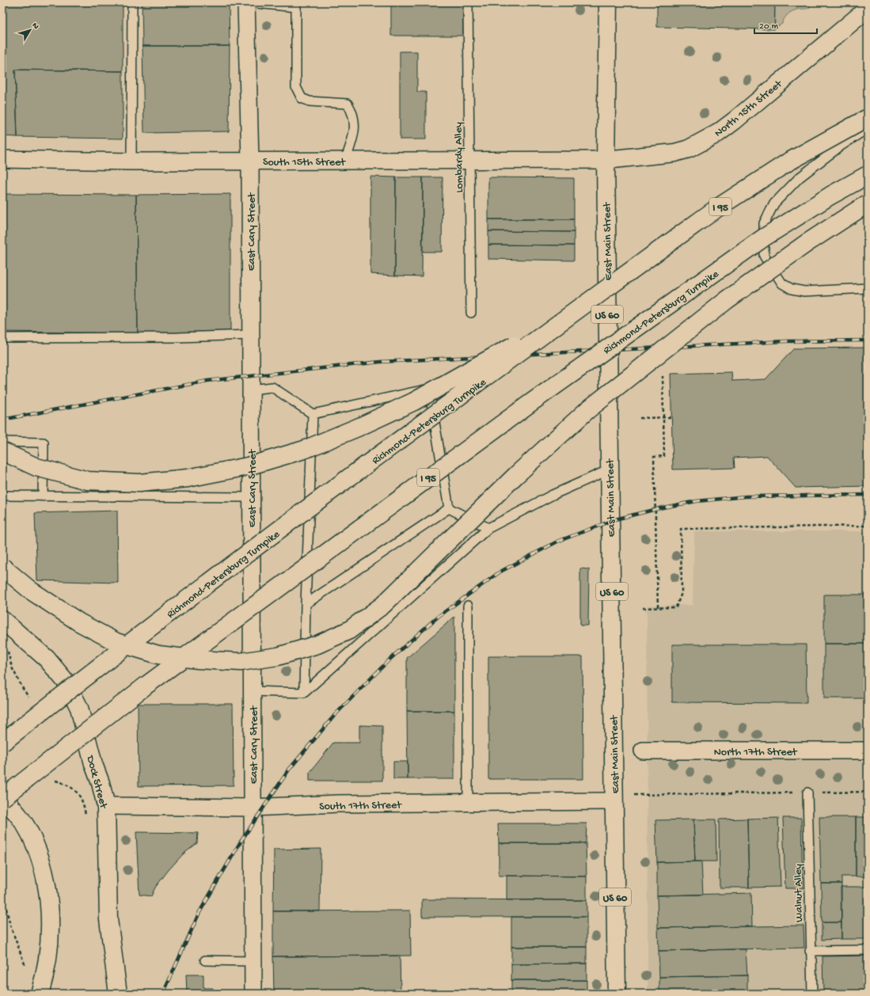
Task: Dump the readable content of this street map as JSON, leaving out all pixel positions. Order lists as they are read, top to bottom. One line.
{"streets":{"main road":["North 15th Street","I 95","East Main Street","Richmond-Petersburg Turnpike","US 60","Dock Street"],"street":["South 15th Street","East Cary Street","North 17th Street","South 17th Street"],"lane":["Lombardy Alley","Walnut Alley"]},"crossings":[["North 15th Street","South 15th Street"],["North 15th Street","East Main Street"],["Lombardy Alley","South 15th Street"],["South 15th Street","East Cary Street"],["South 15th Street","East Main Street"],["East Cary Street","South 17th Street"],["East Main Street","South 17th Street"],["Dock Street","South 17th Street"]],"scale_bar":"20 m","north":"top right"}
